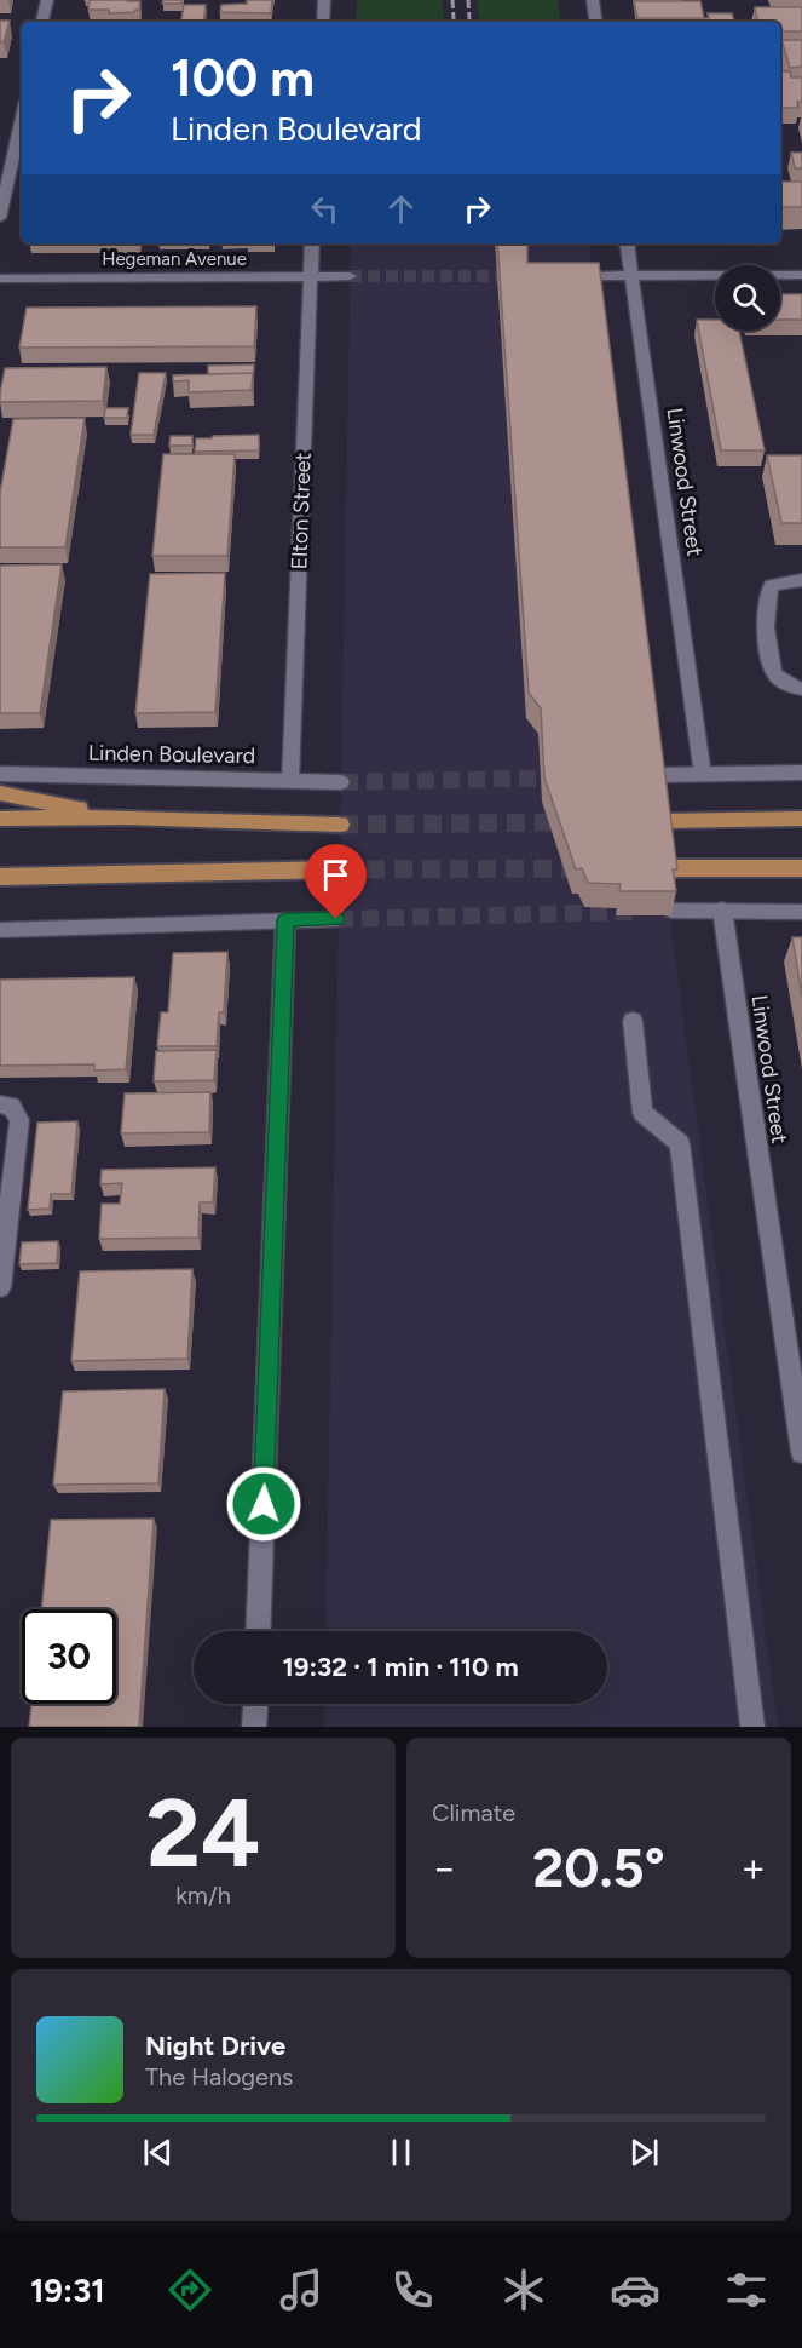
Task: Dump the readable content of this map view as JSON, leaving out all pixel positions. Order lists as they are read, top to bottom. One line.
{"streets":{"street":["Hegeman Avenue","Linwood Street","Elton Street","Linden Boulevard"]},"crossings":[["Hegeman Avenue","Elton Street"],["Elton Street","Linden Boulevard"]],"page":{"turn":["100 m","Linden Boulevard"],"limit":"30","trip":"19:32 · 1 min · 110 m","tile":[["24","km/h"],"Climate"],"heat":["−","20.5°","+"],"song":["Night Drive","The Halogens"],"tabs":"19:31"}}
